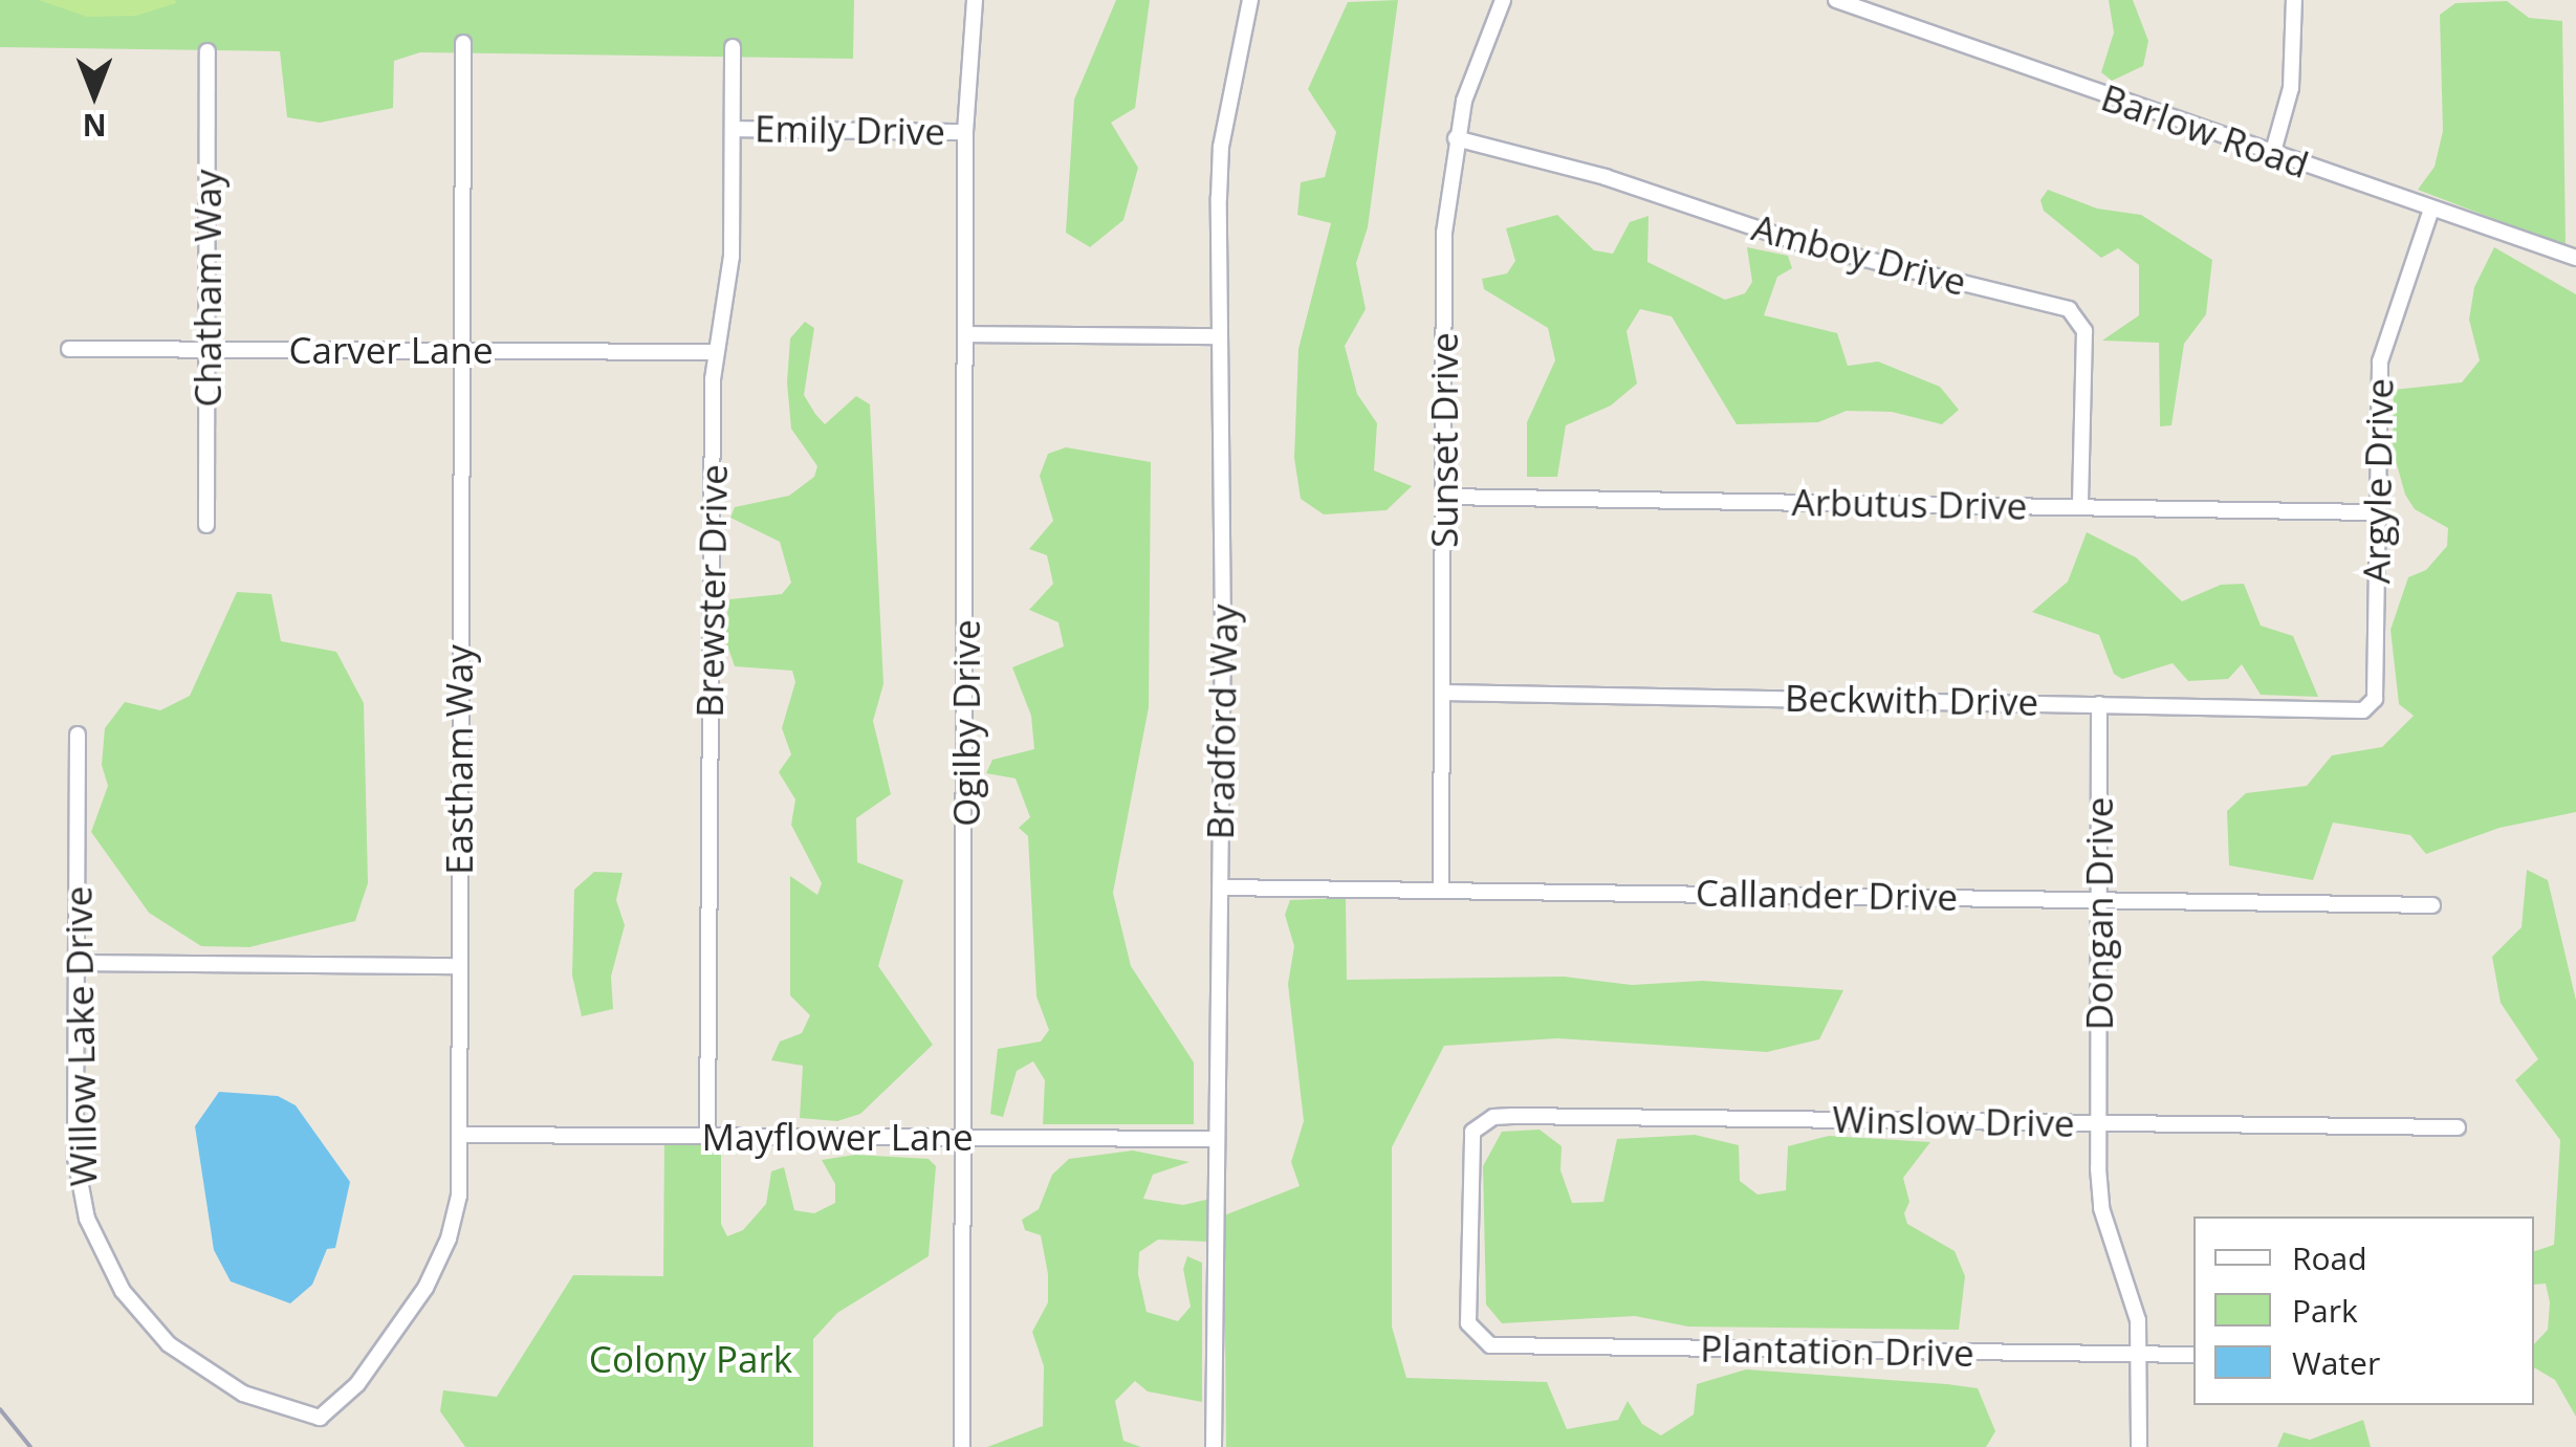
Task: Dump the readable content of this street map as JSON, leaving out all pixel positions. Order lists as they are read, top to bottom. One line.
{"streets":{"street":["Emily Drive","Barlow Road","Amboy Drive","Chatham Way","Carver Lane","Sunset Drive","Argyle Drive","Arbutus Drive","Brewster Drive","Beckwith Drive","Bradford Way","Ogilby Drive","Eastham Way","Callander Drive","Dongan Drive","Willow Lake Drive","Winslow Drive","Mayflower Lane","Plantation Drive"]},"crossings":[["Emily Drive","Brewster Drive"],["Emily Drive","Ogilby Drive"],["Barlow Road","Argyle Drive"],["Amboy Drive","Sunset Drive"],["Amboy Drive","Arbutus Drive"],["Chatham Way","Carver Lane"],["Carver Lane","Brewster Drive"],["Carver Lane","Eastham Way"],["Sunset Drive","Arbutus Drive"],["Sunset Drive","Beckwith Drive"],["Sunset Drive","Callander Drive"],["Argyle Drive","Arbutus Drive"],["Argyle Drive","Beckwith Drive"],["Brewster Drive","Mayflower Lane"],["Beckwith Drive","Dongan Drive"],["Bradford Way","Callander Drive"],["Bradford Way","Mayflower Lane"],["Ogilby Drive","Mayflower Lane"],["Eastham Way","Willow Lake Drive"],["Eastham Way","Mayflower Lane"],["Callander Drive","Dongan Drive"],["Dongan Drive","Winslow Drive"],["Dongan Drive","Plantation Drive"],["Winslow Drive","Plantation Drive"]],"parks":["Colony Park"],"legend":["Road","Park","Water"],"north":"bottom"}
